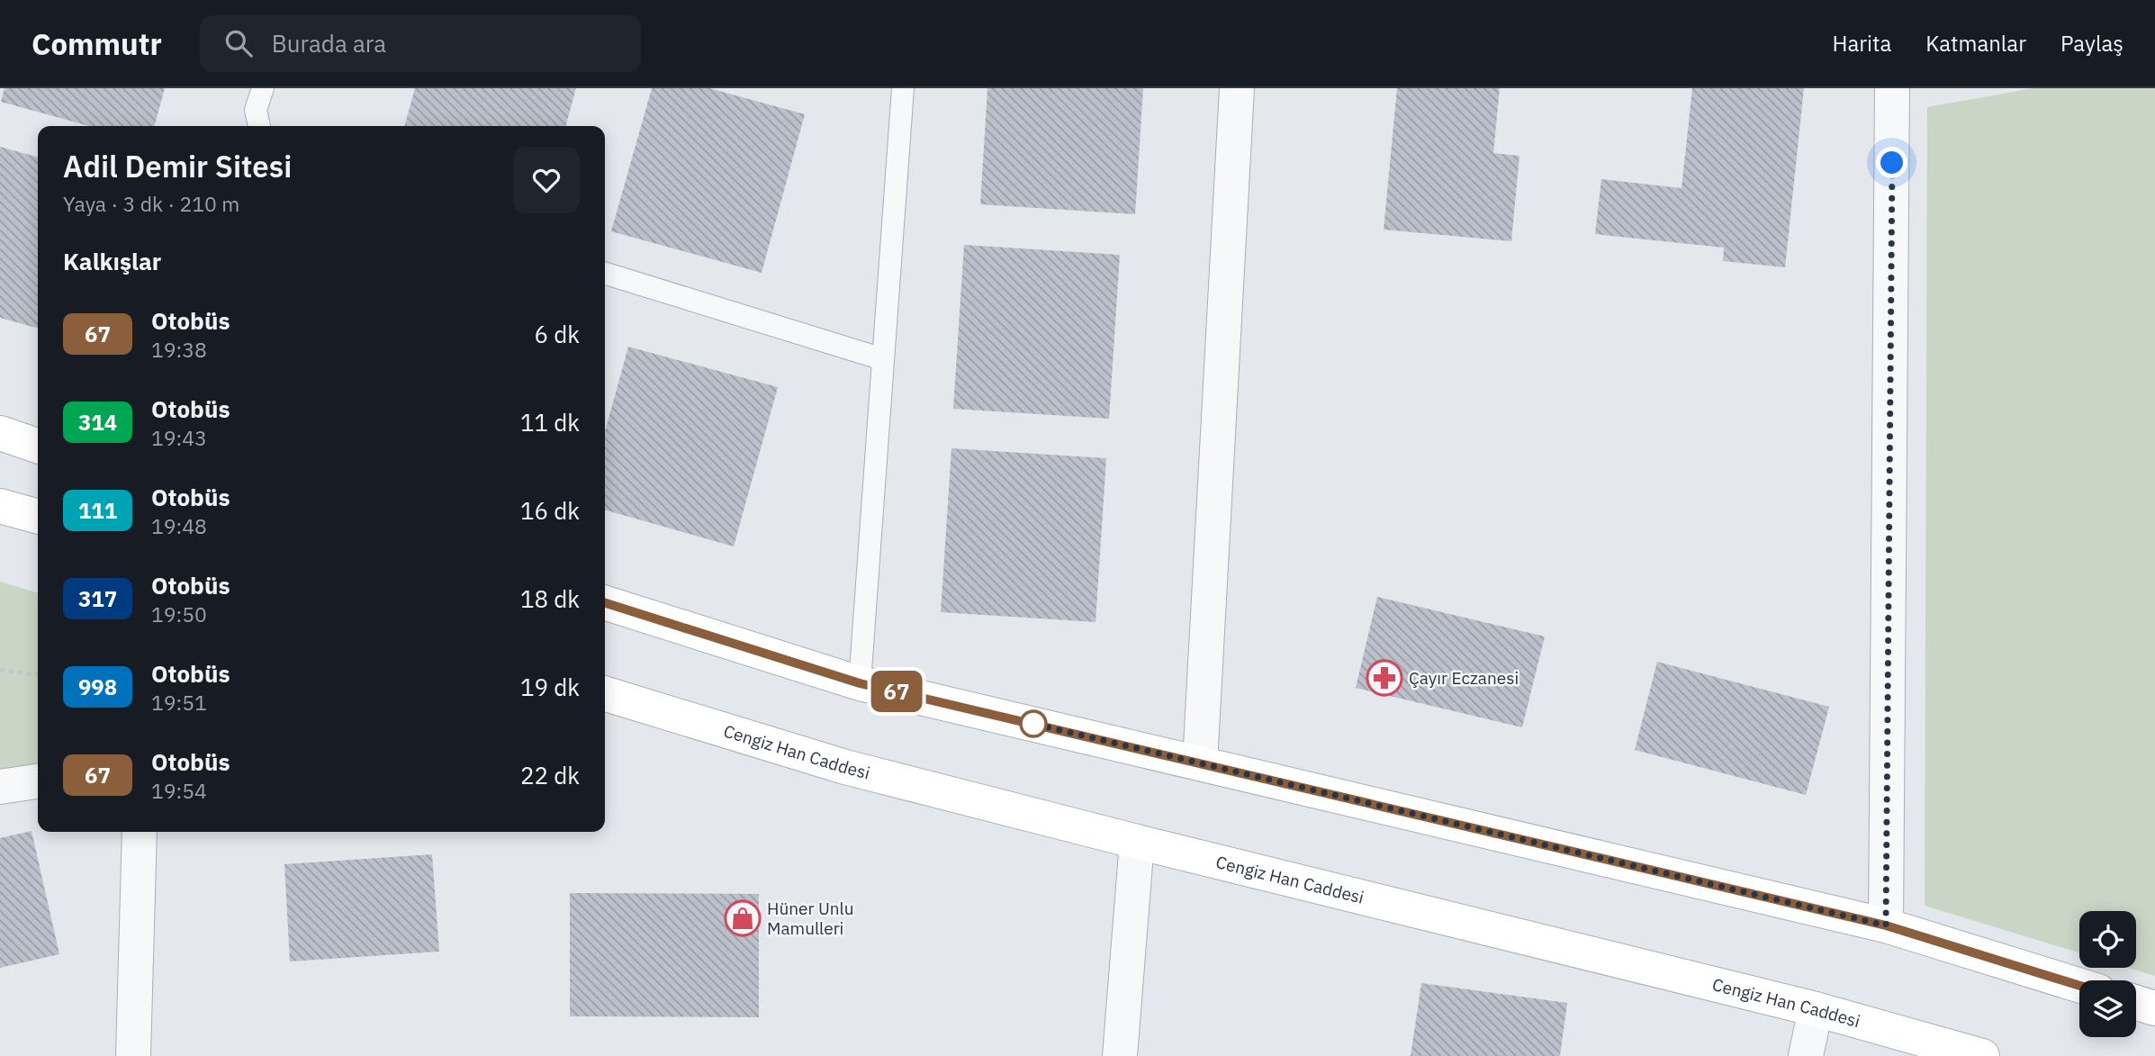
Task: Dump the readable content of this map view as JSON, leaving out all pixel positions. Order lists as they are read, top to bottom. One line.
{"streets":{"main road":["Cengiz Han Caddesi"]},"places":{"pharmacy":["Çayır Eczanesi"],"shop":["Hüner Unlu Mamulleri"]},"lines":["bus line 67"],"page":{"header":"Commutr","search":"Burada ara","nav":["Harita","Katmanlar","Paylaş"],"on_map":"67","heading":[["Adil Demir Sitesi","Yaya · 3 dk · 210 m"],"Kalkışlar"],"list":[{"mark":"67","name":"Otobüs","note":"19:38","value":"6 dk"},{"mark":"314","name":"Otobüs","note":"19:43","value":"11 dk"},{"mark":"111","name":"Otobüs","note":"19:48","value":"16 dk"},{"mark":"317","name":"Otobüs","note":"19:50","value":"18 dk"},{"mark":"998","name":"Otobüs","note":"19:51","value":"19 dk"},{"mark":"67","name":"Otobüs","note":"19:54","value":"22 dk"}]}}
